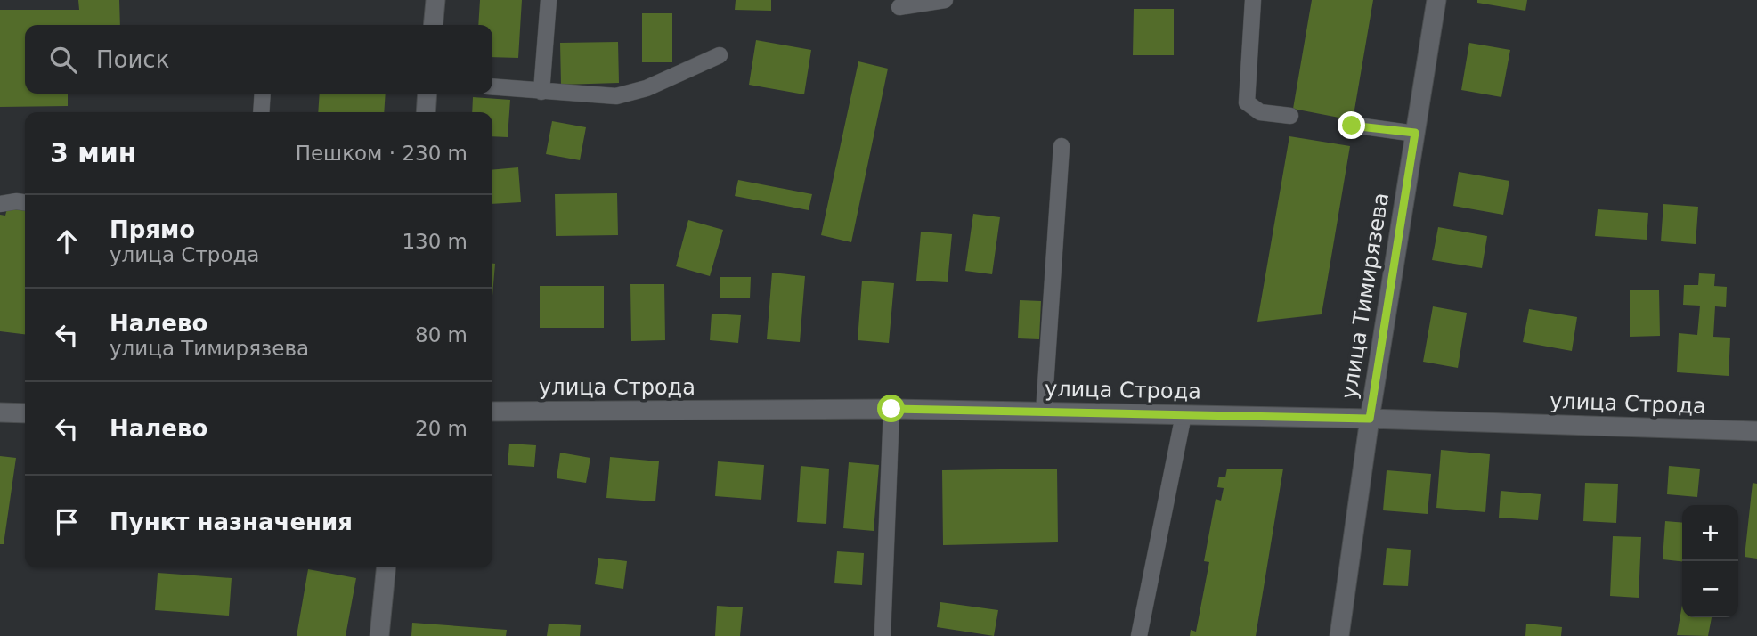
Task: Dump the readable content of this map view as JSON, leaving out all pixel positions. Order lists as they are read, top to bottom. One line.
{"streets":{"street":["улица Тимирязева","улица Строда"]},"crossings":[["улица Тимирязева","улица Строда"]],"page":{"search":"Поиск","heading":["3 мин","Пешком · 230 m"],"list":[["Прямо","улица Строда","130 m"],["Налево","улица Тимирязева","80 m"],["Налево","20 m"],"Пункт назначения"],"map_buttons":["+","−"]}}
